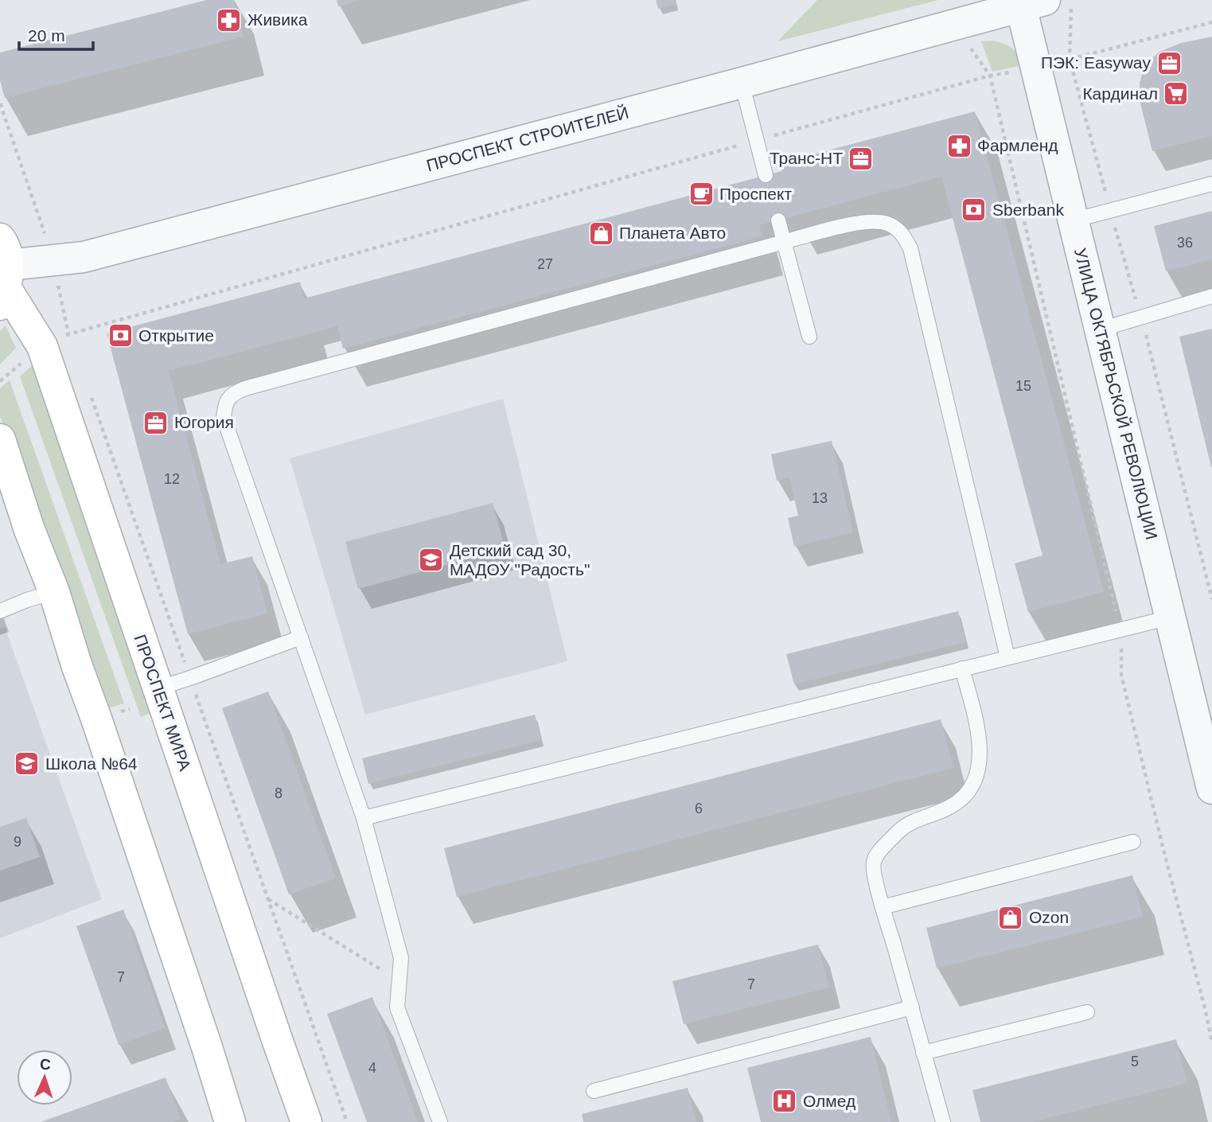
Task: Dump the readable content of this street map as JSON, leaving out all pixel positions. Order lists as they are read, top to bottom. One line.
{"streets":{"main road":["ПРОСПЕКТ МИРА"],"street":["ПРОСПЕКТ СТРОИТЕЛЕЙ","УЛИЦА ОКТЯБРЬСКОЙ РЕВОЛЮЦИИ"]},"crossings":[["ПРОСПЕКТ СТРОИТЕЛЕЙ","УЛИЦА ОКТЯБРЬСКОЙ РЕВОЛЮЦИИ"],["ПРОСПЕКТ СТРОИТЕЛЕЙ","ПРОСПЕКТ МИРА"]],"places":{"pharmacy":["Живика","Фармленд"],"office":["ПЭК: Easyway","Транс-НТ","Югория"],"supermarket":["Кардинал"],"cafe":["Проспект"],"bank":["Sberbank","Открытие"],"shop":["Планета Авто","Ozon"],"school or university":["Детский сад 30, МАДОУ \"Радость\"","Школа №64"],"hospital":["Олмед"]},"house_numbers":["36","27","15","12","13","8","6","9","7","7","5","4"],"scale_bar":"20 m","north":"top"}
